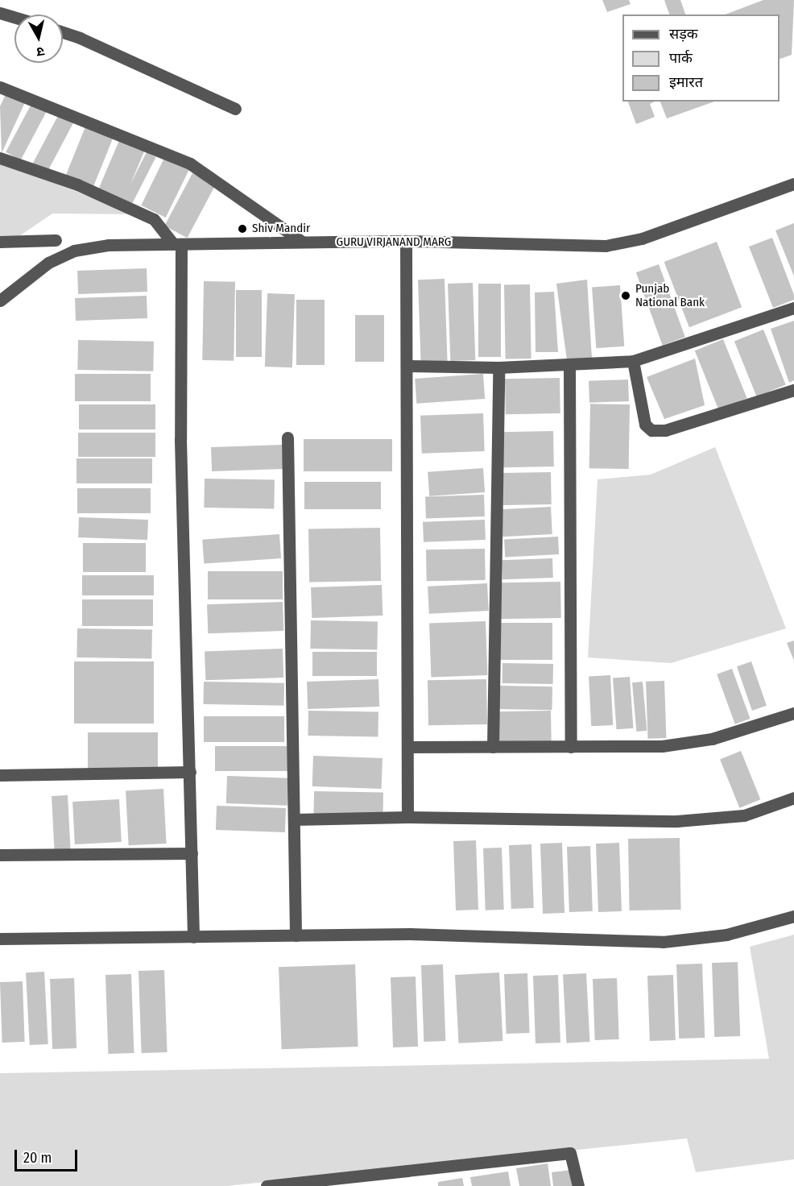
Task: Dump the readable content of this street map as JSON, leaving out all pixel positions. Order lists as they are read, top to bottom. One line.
{"streets":{"street":["GURU VIRJANAND MARG"]},"places":["Shiv Mandir","Punjab National Bank"],"legend":["सड़क","पार्क","इमारत"],"scale_bar":"20 m","north":"bottom"}
